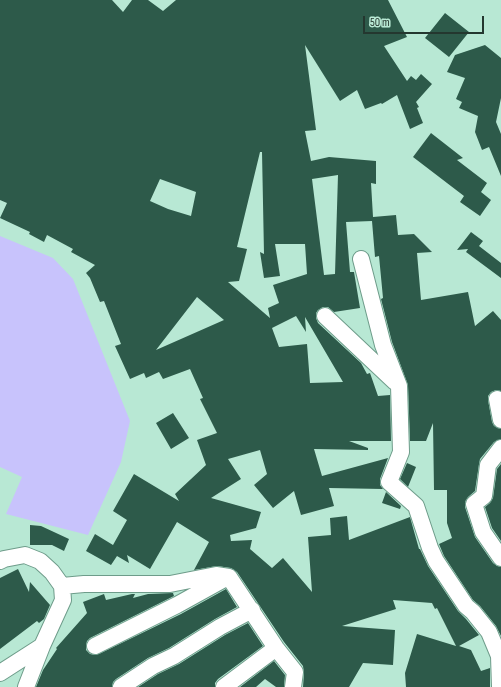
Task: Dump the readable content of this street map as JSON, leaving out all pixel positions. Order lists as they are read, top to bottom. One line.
{"scale_bar":"50 m"}
